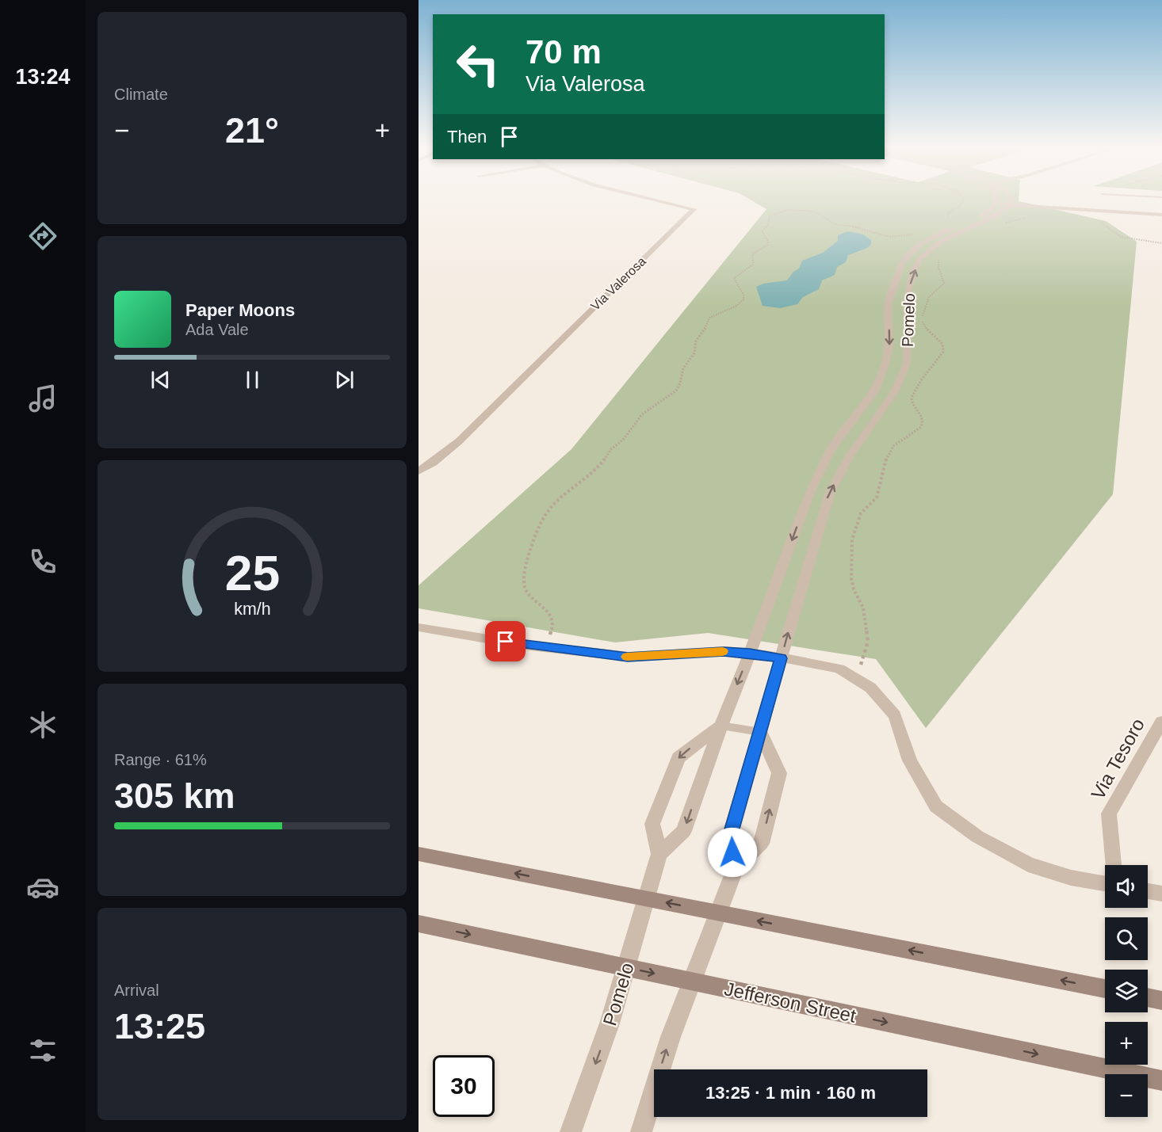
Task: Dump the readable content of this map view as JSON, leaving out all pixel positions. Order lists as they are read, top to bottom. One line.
{"streets":{"main road":["Jefferson Street"],"street":["Via Valerosa","Pomelo","Via Tesoro"]},"crossings":[["Pomelo","Jefferson Street"]],"page":{"tabs":"13:24","tile":["Climate",["Range · 61%","305 km"],["Arrival","13:25"]],"turn":["70 m","Via Valerosa"],"heat":["−","21°","+"],"then":"Then","song":["Paper Moons","Ada Vale"],"map_buttons":["+","−"],"limit":"30","trip":"13:25 · 1 min · 160 m","gauge":["25","km/h"]}}
